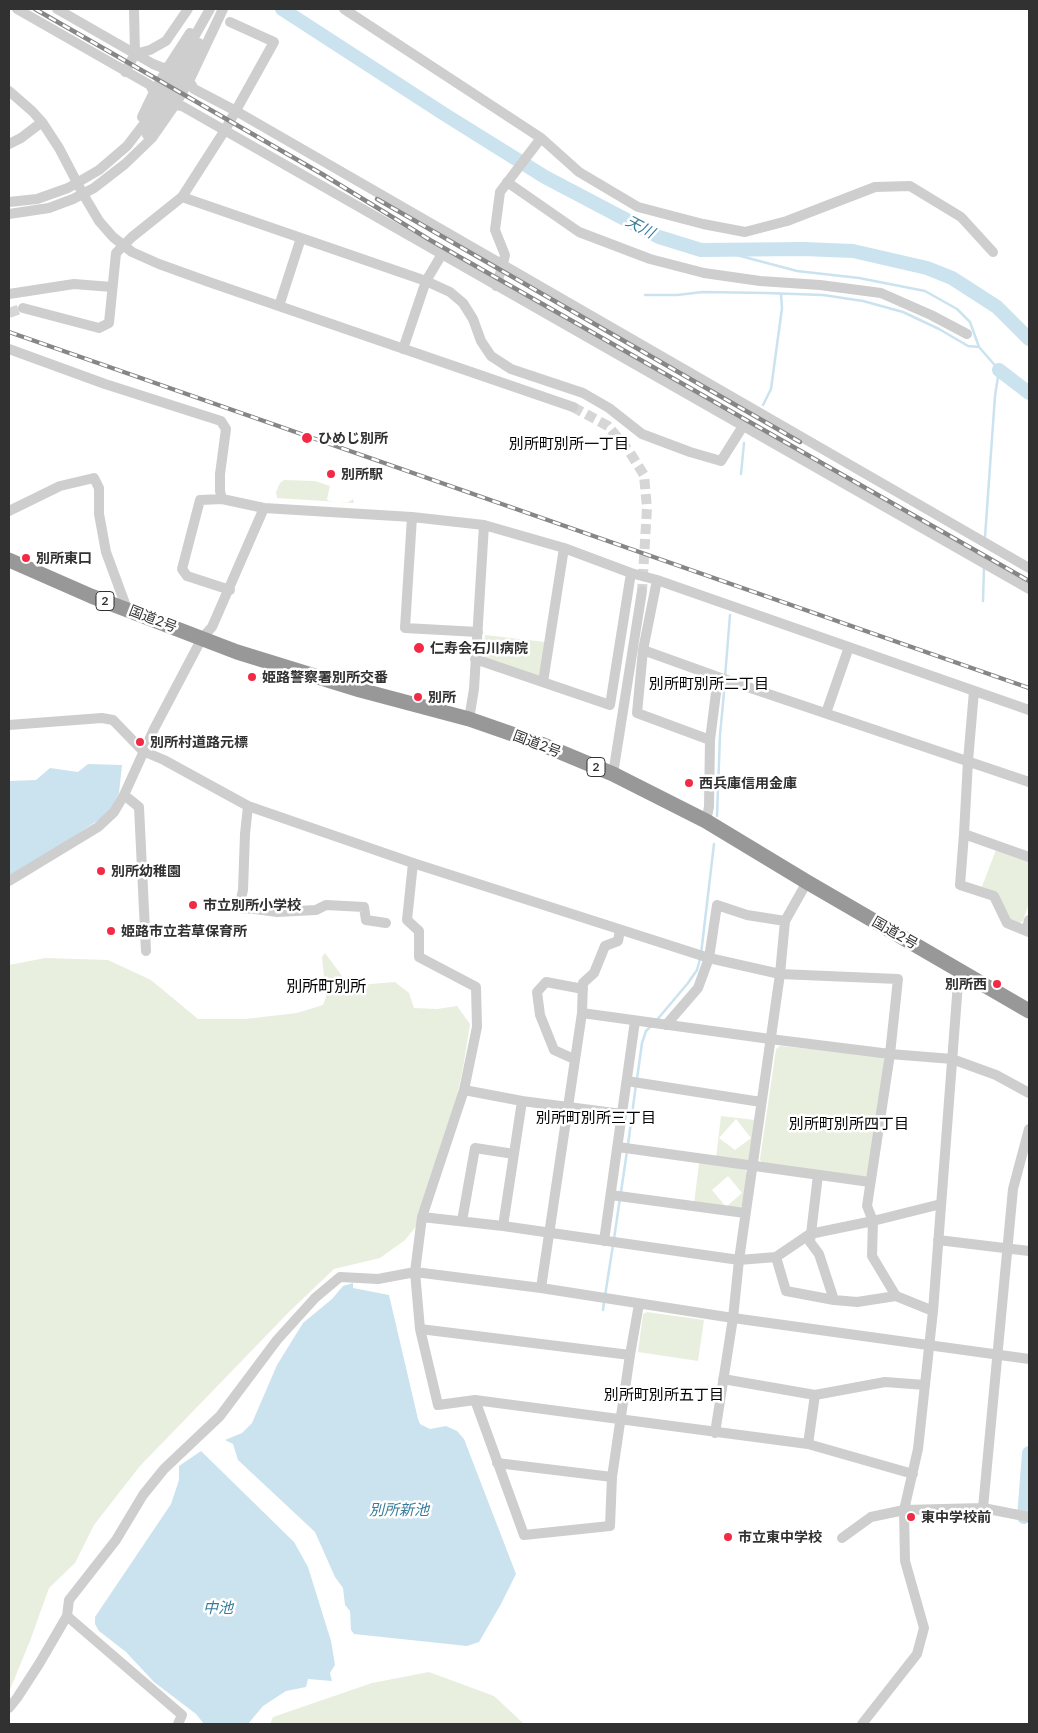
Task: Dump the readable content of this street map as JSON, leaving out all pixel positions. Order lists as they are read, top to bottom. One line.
{"streets":{"highway":["2","国道2号"]},"districts":["別所町別所一丁目","別所町別所二丁目","別所町別所","別所町別所三丁目","別所町別所四丁目","別所町別所五丁目"],"water":["天川","別所新池","中池"],"places":["ひめじ別所","別所駅","別所東口","仁寿会石川病院","姫路警察署別所交番","別所","別所村道路元標","西兵庫信用金庫","別所幼稚園","市立別所小学校","姫路市立若草保育所","別所西","東中学校前","市立東中学校"]}
